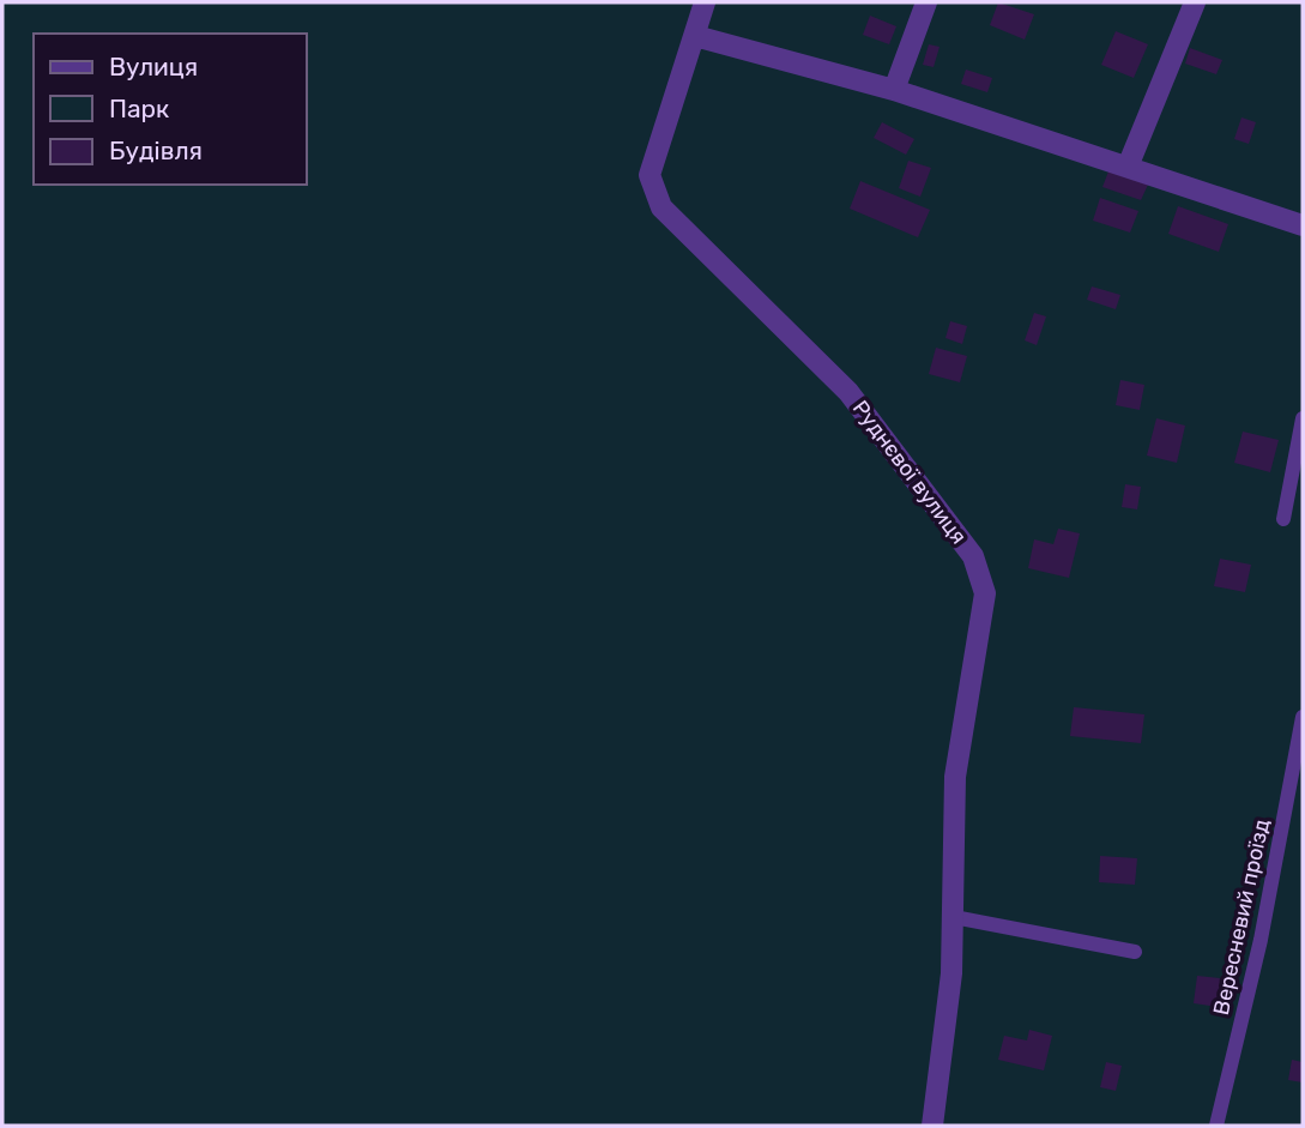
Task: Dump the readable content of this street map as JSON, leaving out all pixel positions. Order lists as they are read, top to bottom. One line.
{"streets":{"street":["Руднєвої вулиця"],"lane":["Вересневий проїзд"]},"legend":["Вулиця","Парк","Будівля"]}
